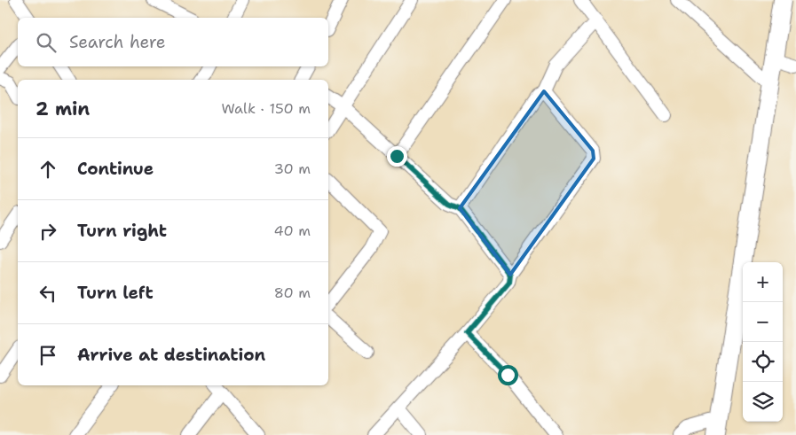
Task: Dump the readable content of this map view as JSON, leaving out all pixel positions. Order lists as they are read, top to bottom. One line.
{"page":{"search":"Search here","heading":["2 min","Walk · 150 m"],"list":[["Continue","30 m"],["Turn right","40 m"],["Turn left","80 m"],"Arrive at destination"],"map_buttons":["+","−"]}}
